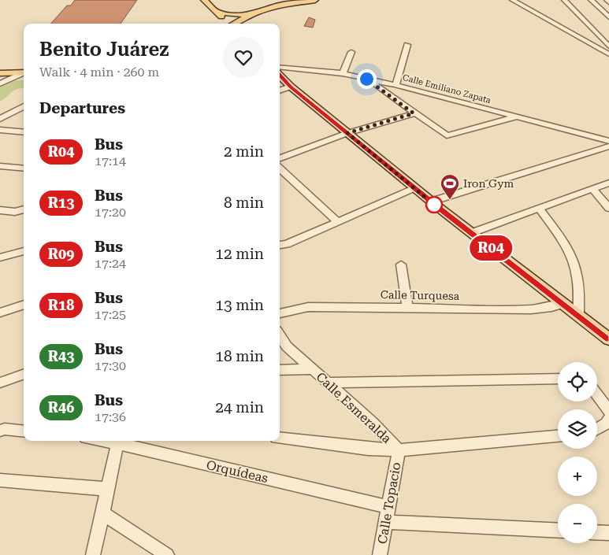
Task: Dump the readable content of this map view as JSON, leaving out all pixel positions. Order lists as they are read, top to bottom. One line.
{"streets":{"street":["Calle Emiliano Zapata","Calle Turquesa","Calle Esmeralda","Orquídeas","Calle Topacio"]},"crossings":[["Calle Esmeralda","Calle Topacio"],["Orquídeas","Calle Topacio"]],"places":{"sports":["Iron Gym"]},"lines":["bus line R04"],"page":{"on_map":"R04","heading":[["Benito Juárez","Walk · 4 min · 260 m"],"Departures"],"list":[{"mark":"R04","name":"Bus","note":"17:14","value":"2 min"},{"mark":"R13","name":"Bus","note":"17:20","value":"8 min"},{"mark":"R09","name":"Bus","note":"17:24","value":"12 min"},{"mark":"R18","name":"Bus","note":"17:25","value":"13 min"},{"mark":"R43","name":"Bus","note":"17:30","value":"18 min"},{"mark":"R46","name":"Bus","note":"17:36","value":"24 min"}],"map_buttons":["+","−"]}}
